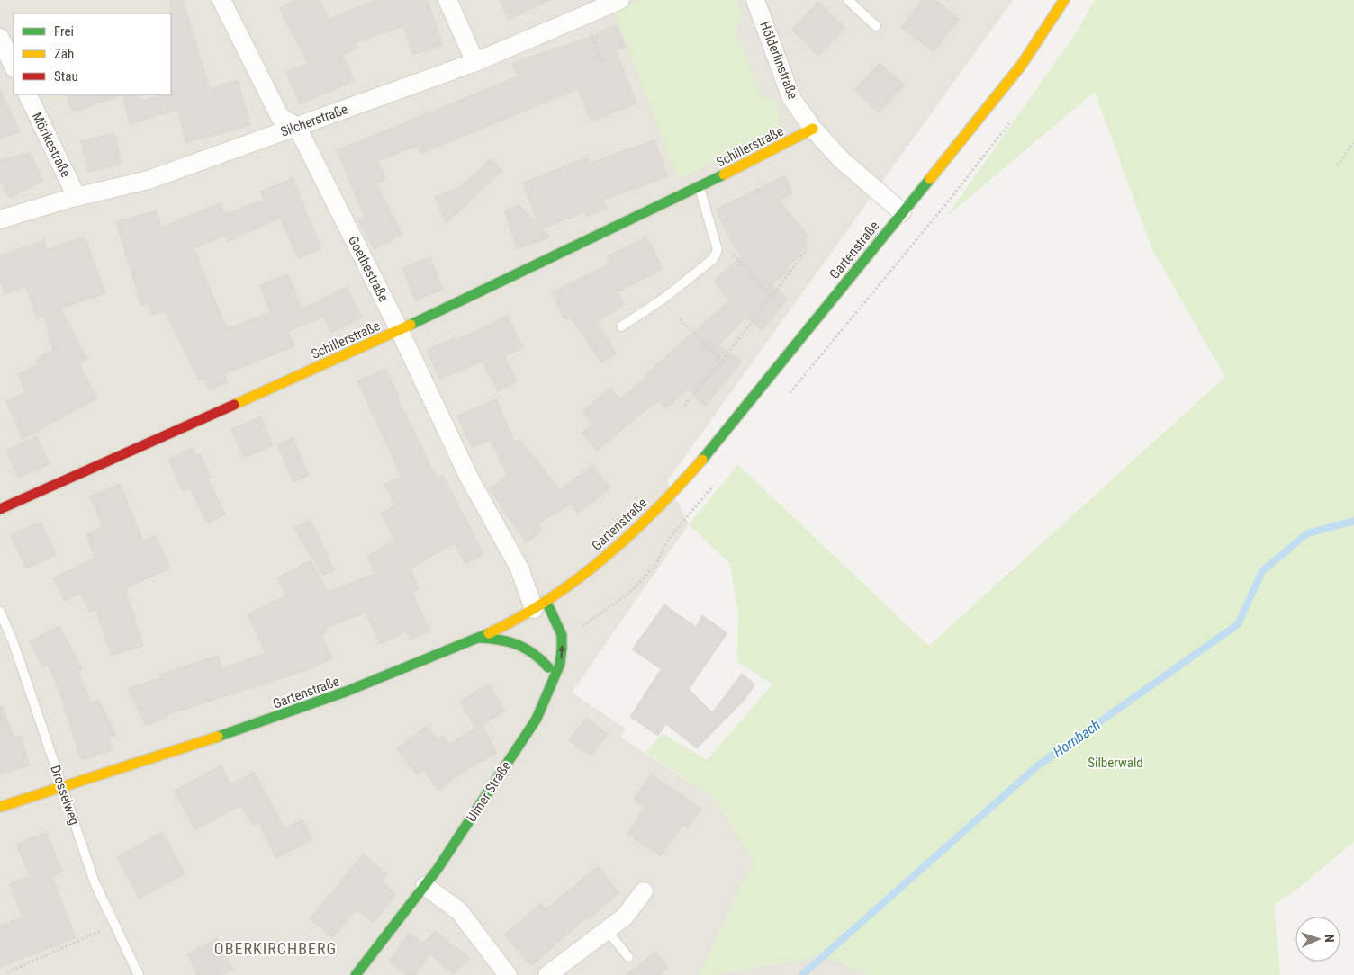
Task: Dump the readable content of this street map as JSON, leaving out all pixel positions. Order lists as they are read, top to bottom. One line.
{"streets":{"main road":["Schillerstraße","Gartenstraße","Ulmer Straße"],"street":["Hölderlinstraße","Silcherstraße","Mörikestraße","Goethestraße"],"lane":["Drosselweg"]},"crossings":[["Hölderlinstraße","Schillerstraße"],["Hölderlinstraße","Gartenstraße"],["Silcherstraße","Mörikestraße"],["Silcherstraße","Goethestraße"],["Schillerstraße","Goethestraße"],["Gartenstraße","Goethestraße"],["Gartenstraße","Ulmer Straße"],["Gartenstraße","Drosselweg"],["Goethestraße","Ulmer Straße"]],"districts":["OBERKIRCHBERG"],"water":["Hornbach"],"parks":["Silberwald"],"legend":["Frei","Zäh","Stau"],"north":"right"}
